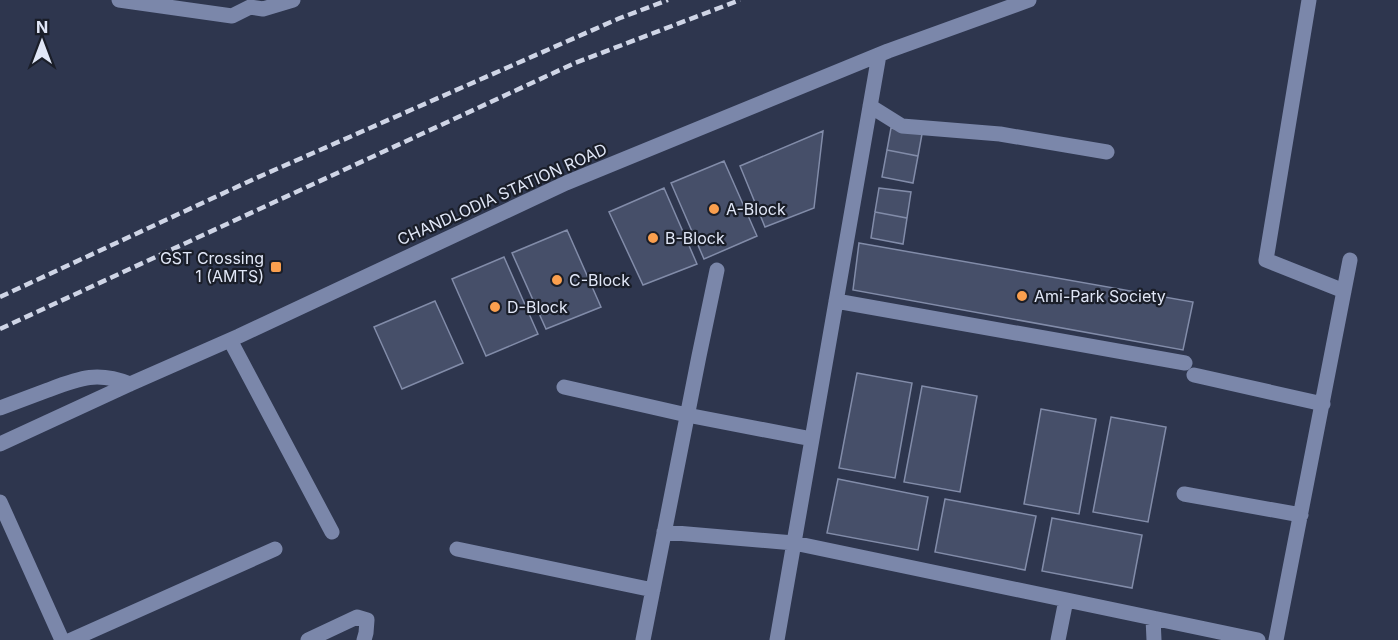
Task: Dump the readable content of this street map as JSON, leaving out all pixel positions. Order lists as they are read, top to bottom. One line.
{"streets":{"street":["CHANDLODIA STATION ROAD"]},"places":{"other":["A-Block","B-Block","C-Block","Ami-Park Society","D-Block"],"transit":["GST Crossing 1 (AMTS)"]},"north":"top"}
